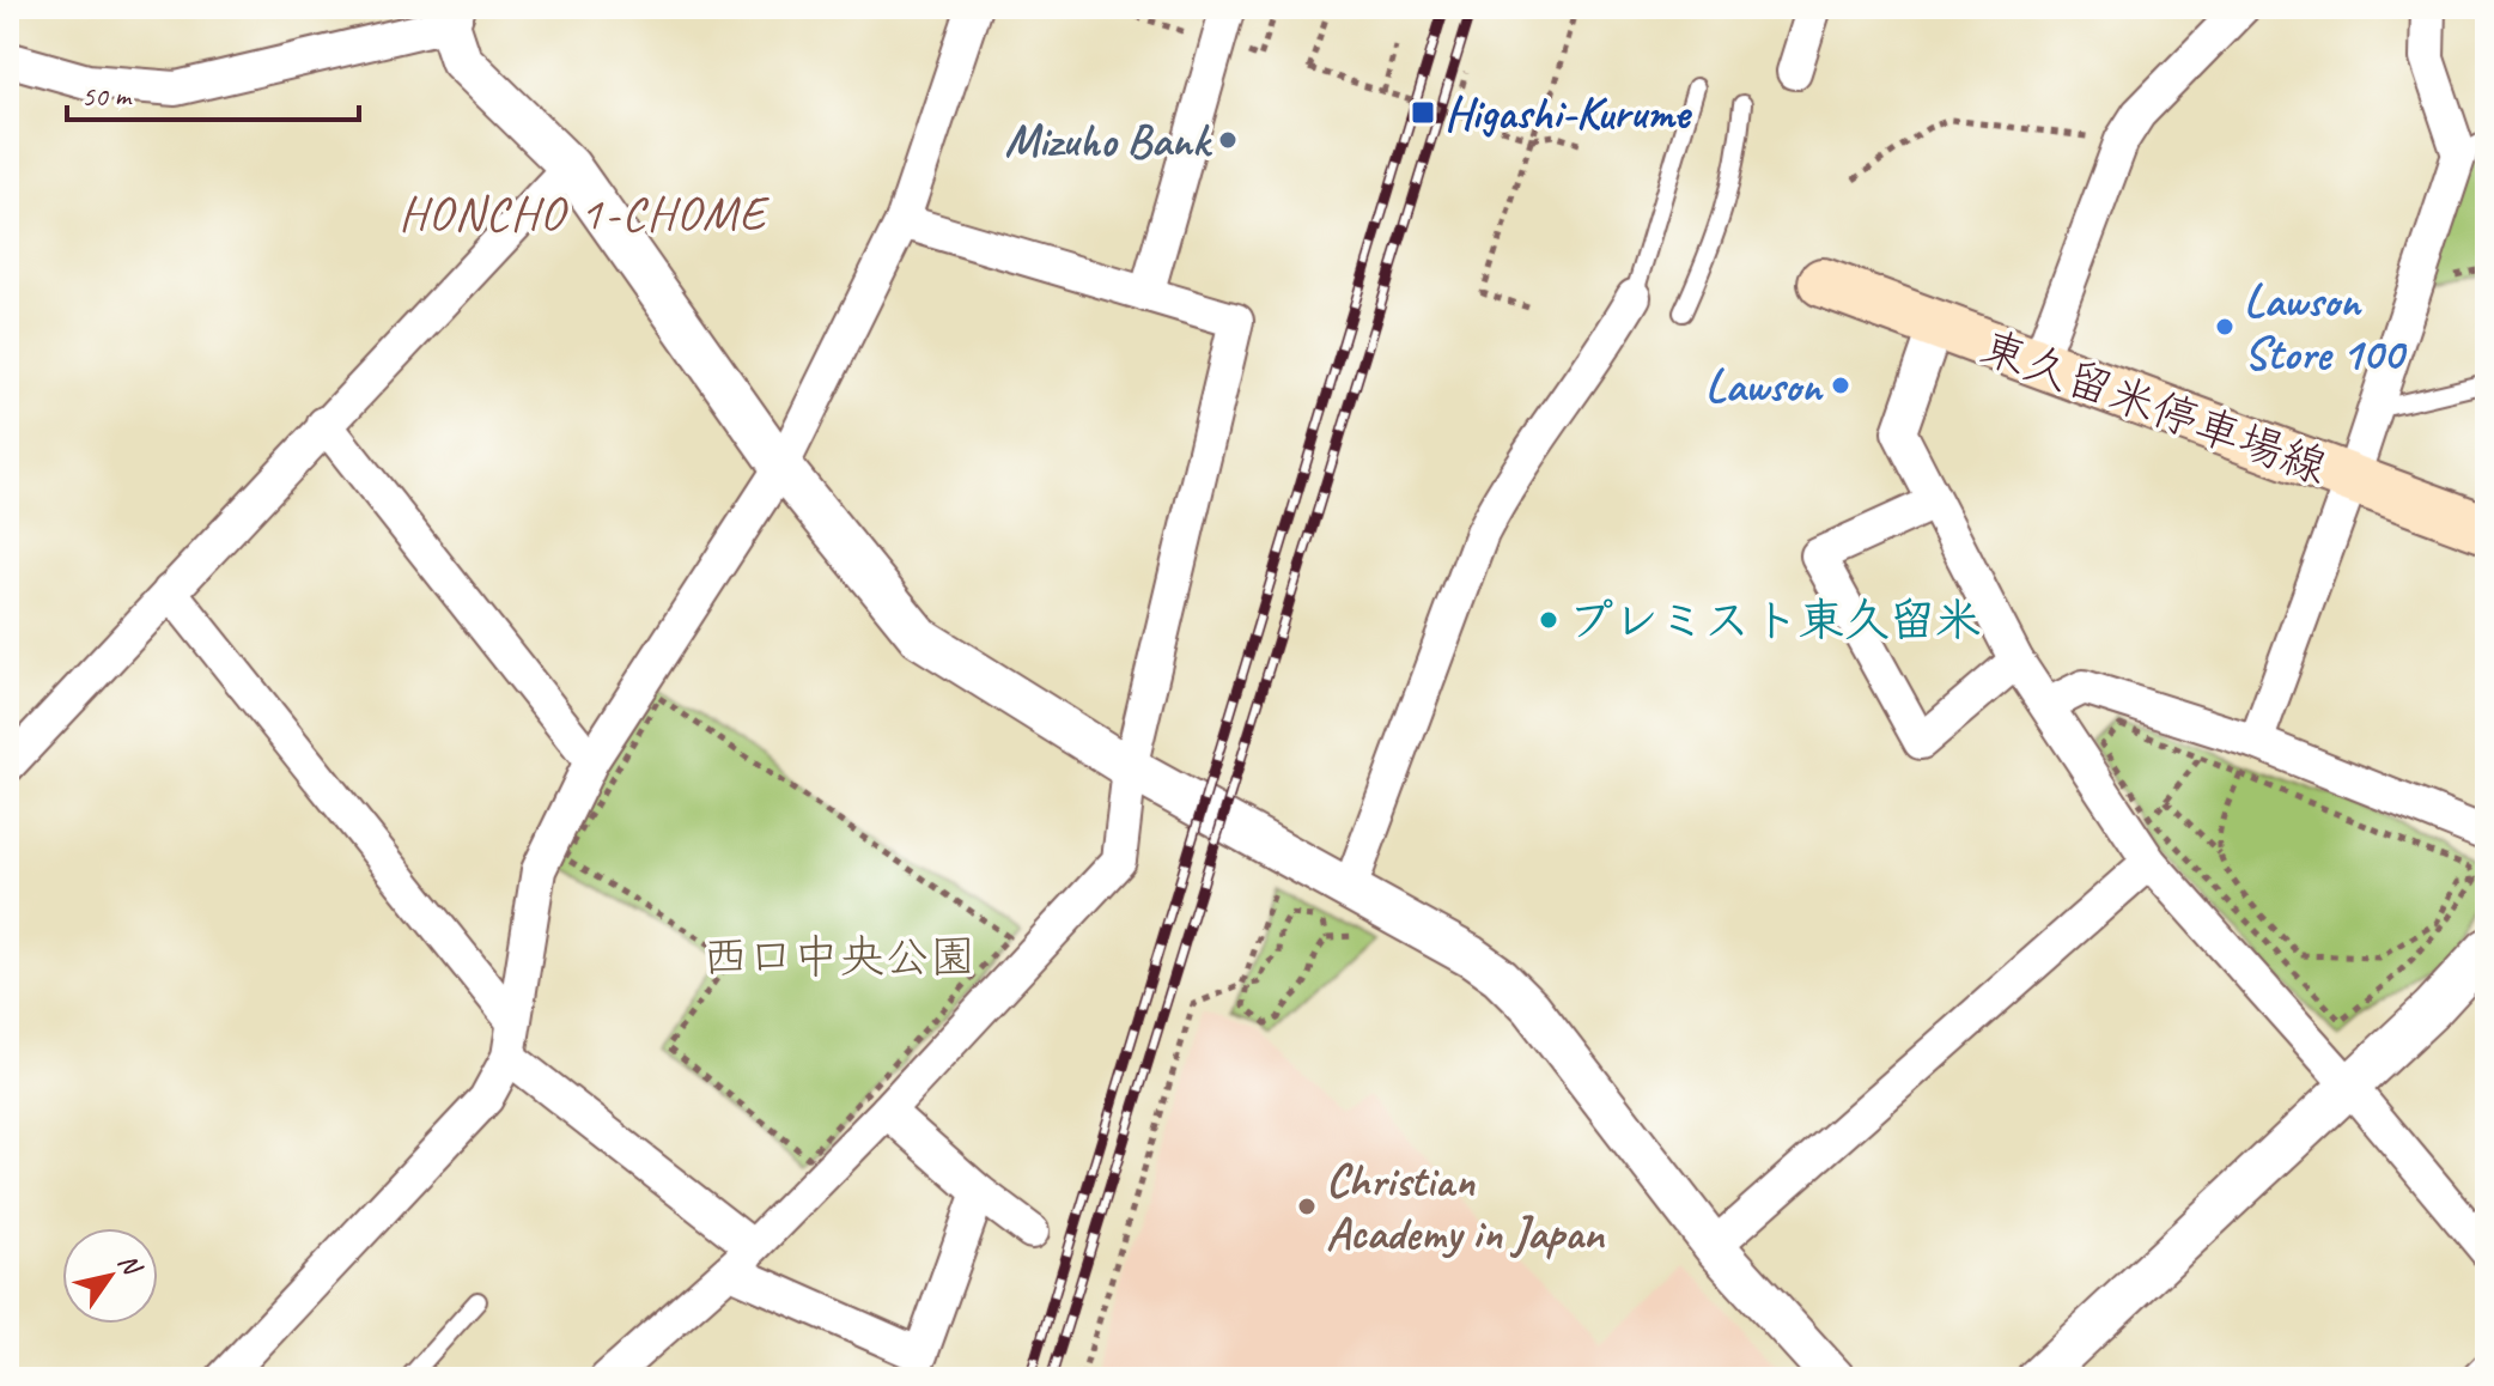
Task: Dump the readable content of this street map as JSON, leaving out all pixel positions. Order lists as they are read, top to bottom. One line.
{"streets":{"main road":["東久留米停車場線"]},"districts":["HONCHO 1-CHOME"],"parks":["西口中央公園"],"places":{"transit":["Higashi-Kurume"],"other":["Mizuho Bank","Lawson Store 100","Lawson","プレミスト東久留米","Christian Academy in Japan"]},"scale_bar":"50 m","north":"top right"}
